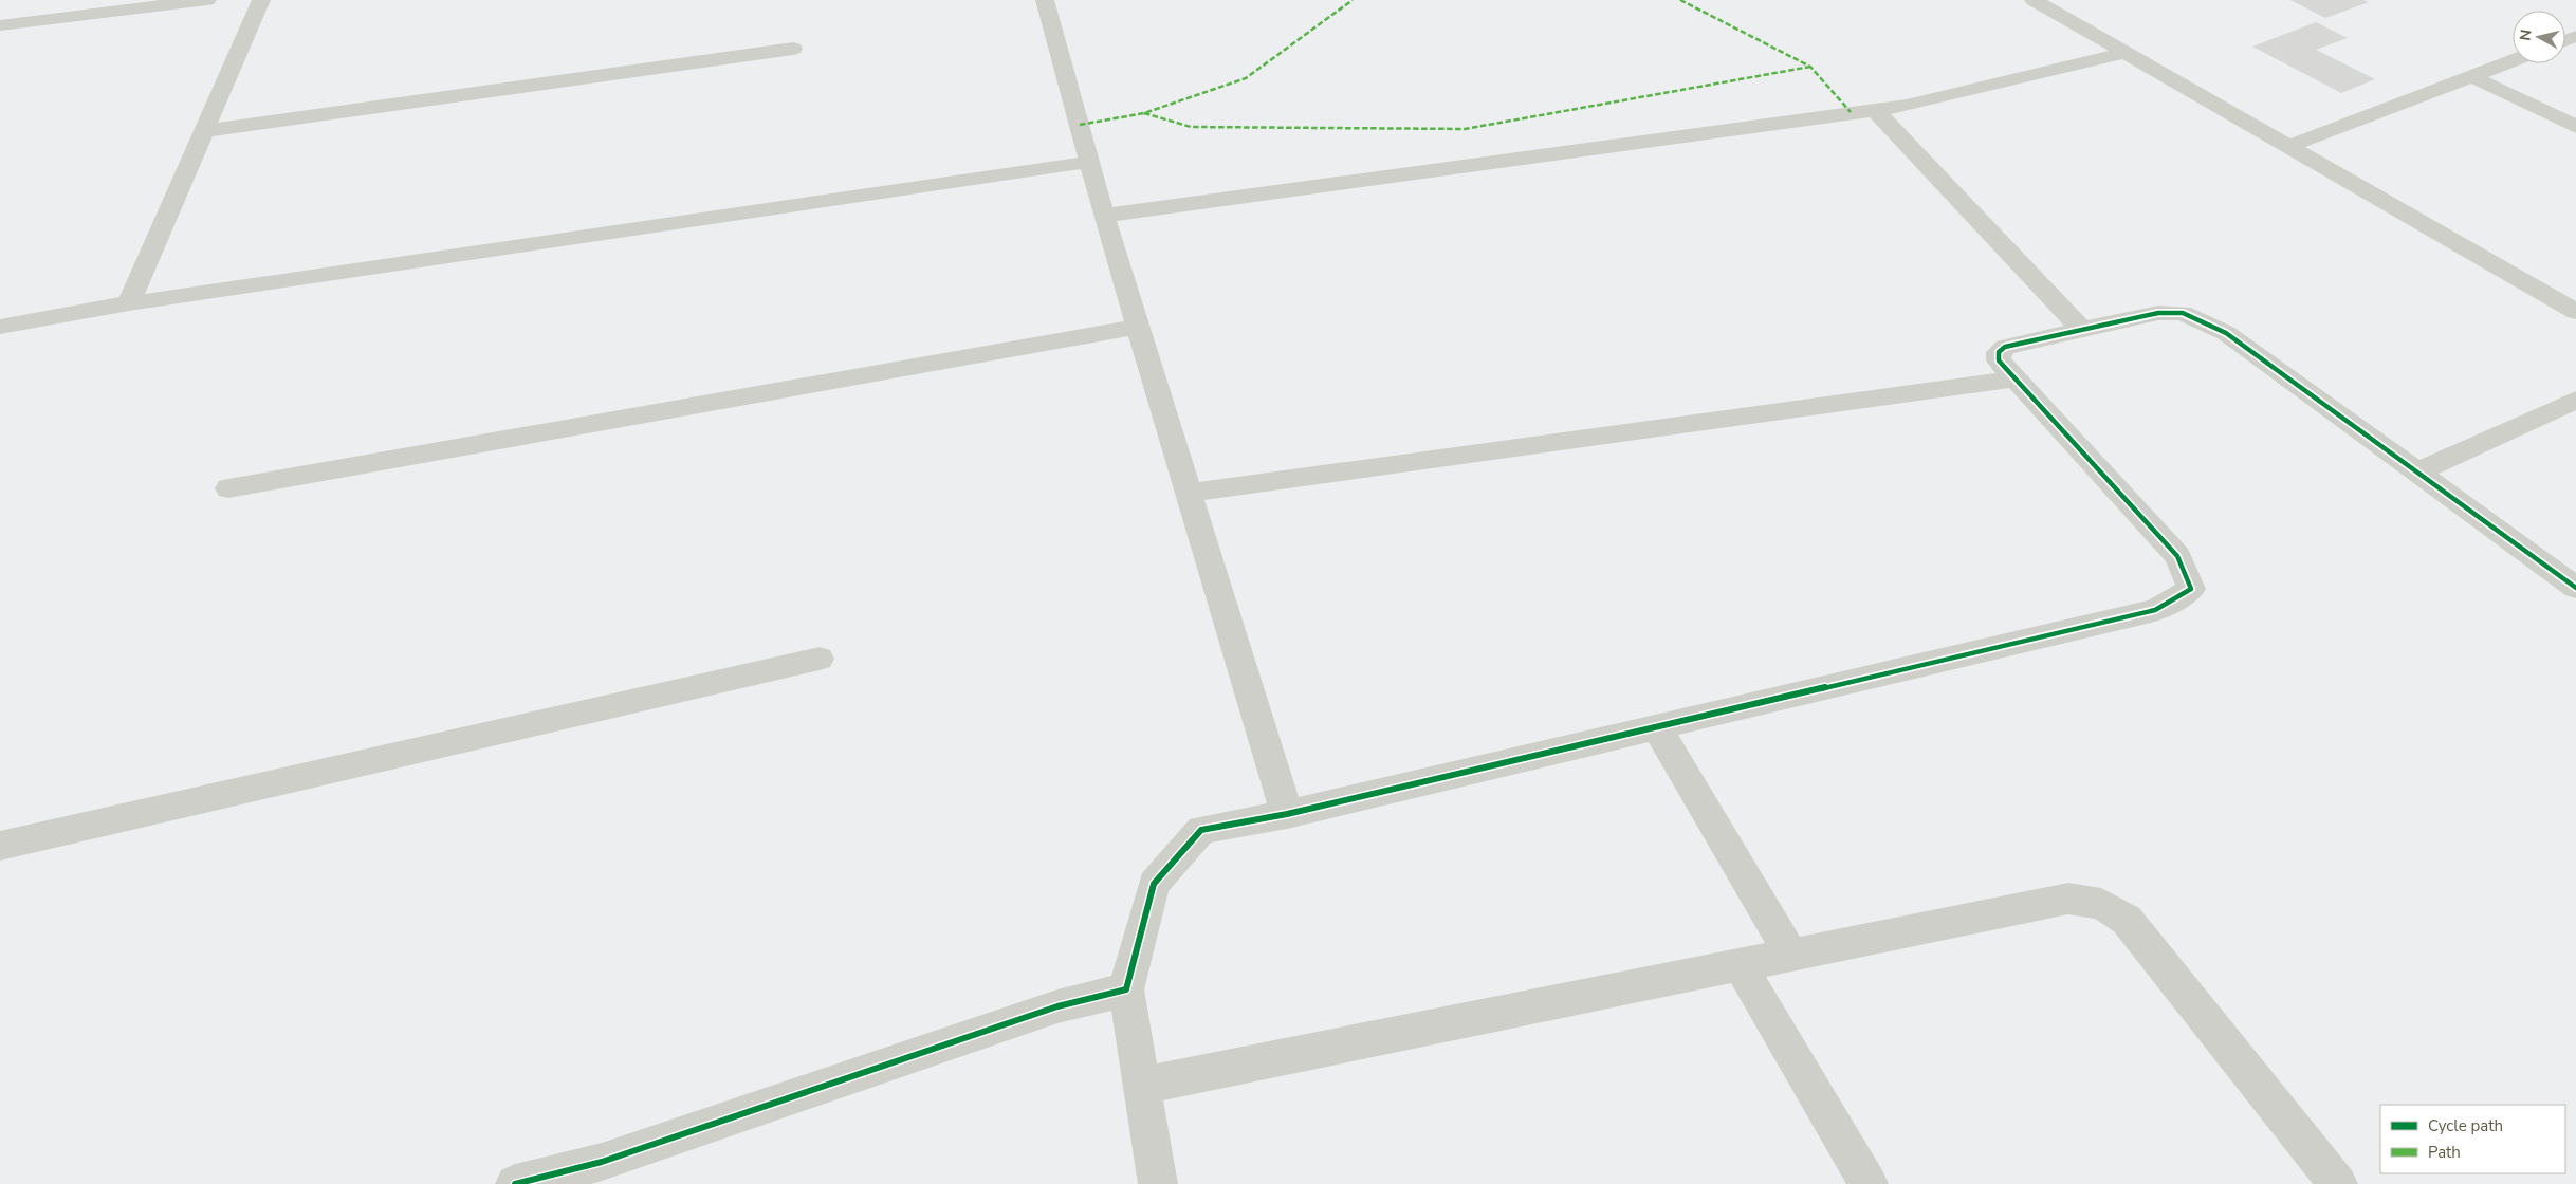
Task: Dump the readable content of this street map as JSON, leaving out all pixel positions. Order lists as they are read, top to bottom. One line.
{"legend":["Cycle path","Path"],"north":"left"}
